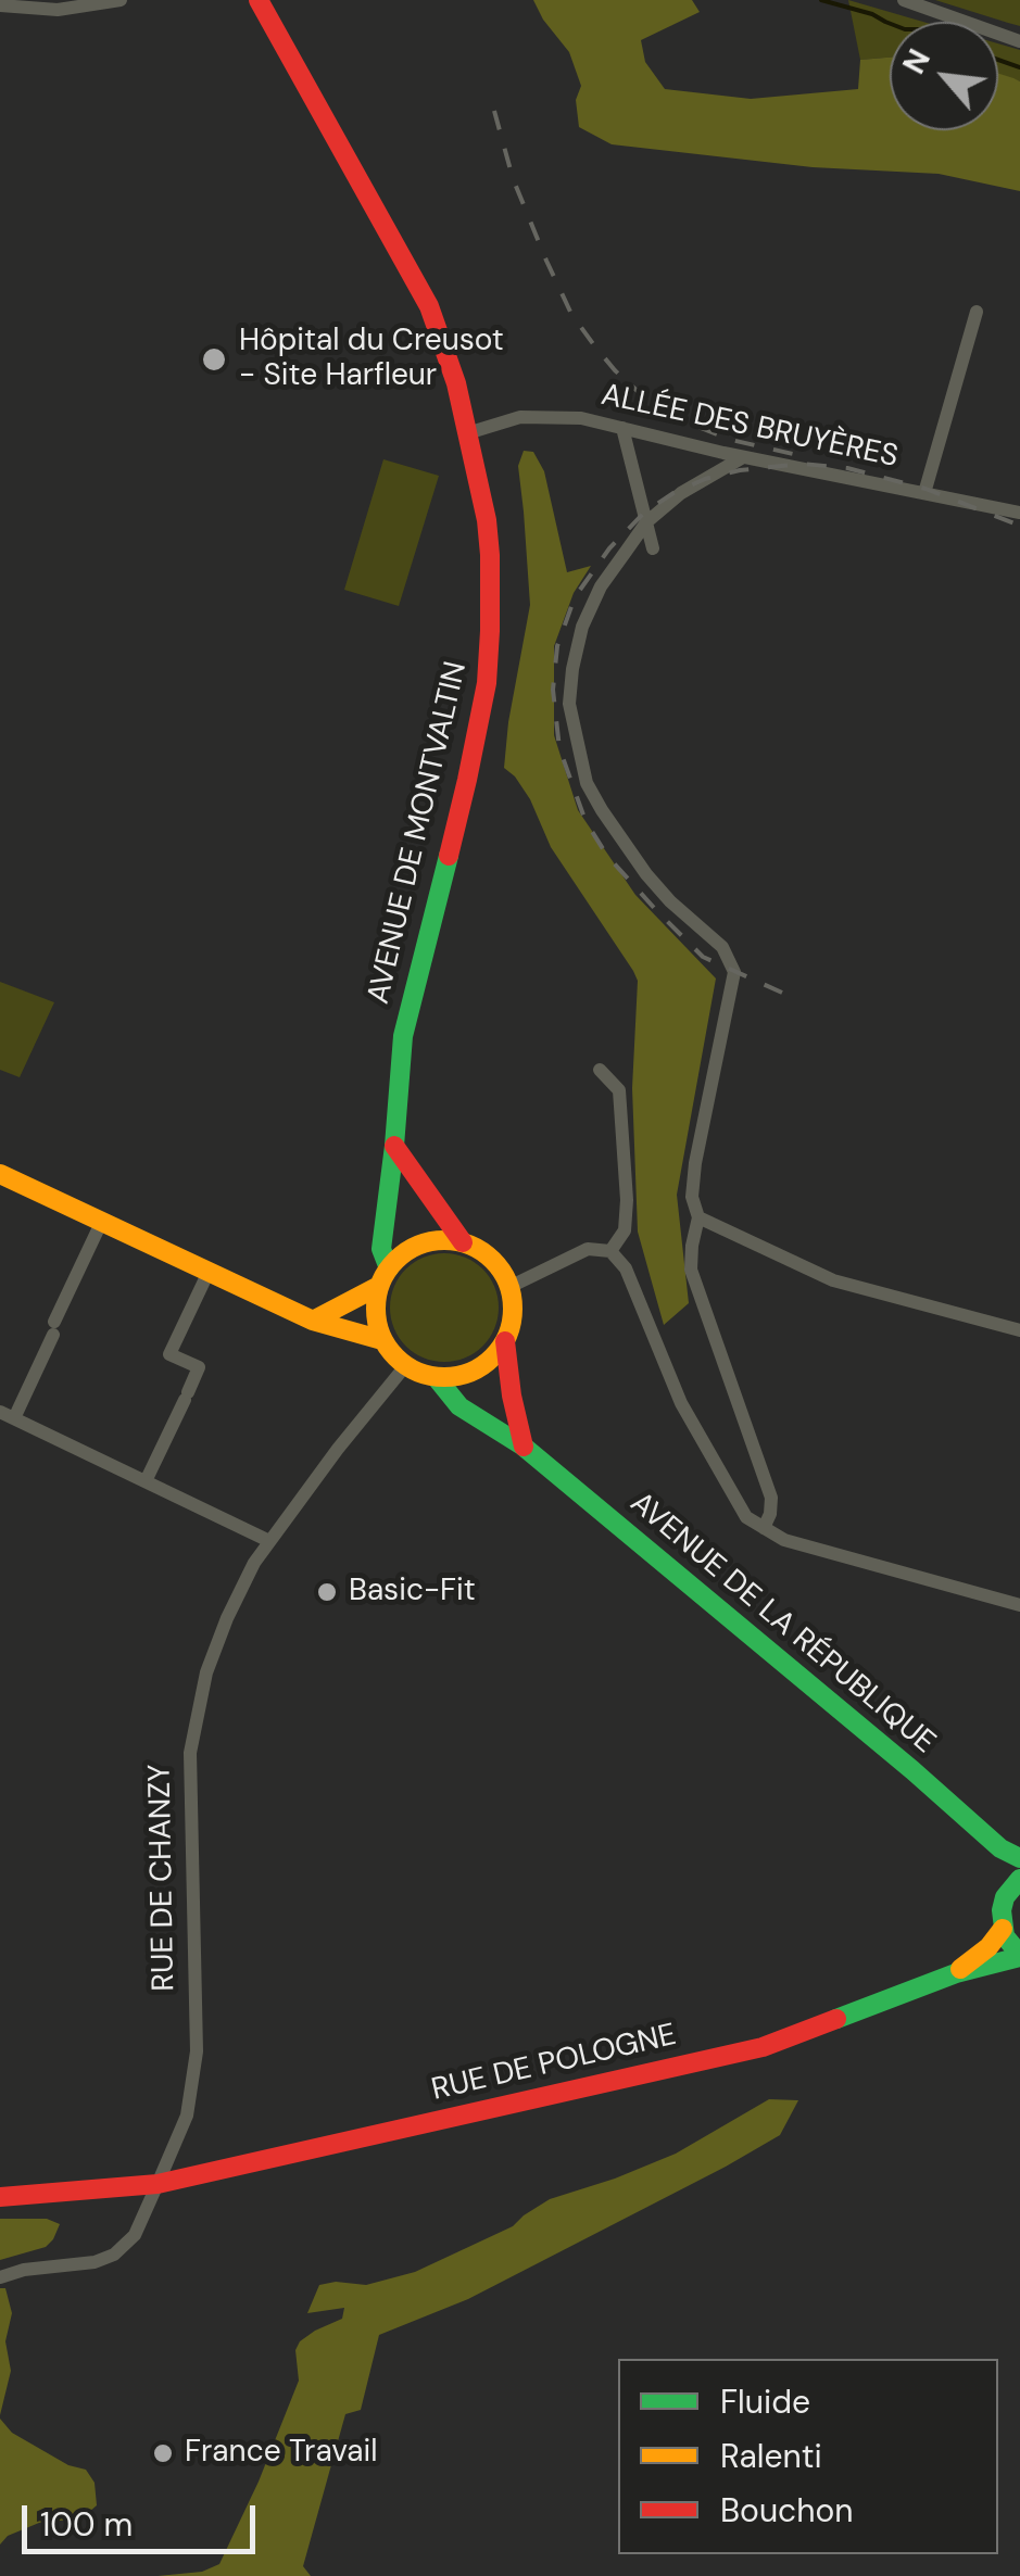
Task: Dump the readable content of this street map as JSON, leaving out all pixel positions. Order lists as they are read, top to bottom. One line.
{"streets":{"street":["ALLÉE DES BRUYÈRES","AVENUE DE MONTVALTIN","AVENUE DE LA RÉPUBLIQUE","RUE DE CHANZY","RUE DE POLOGNE"]},"crossings":[["ALLÉE DES BRUYÈRES","AVENUE DE MONTVALTIN"],["AVENUE DE MONTVALTIN","AVENUE DE LA RÉPUBLIQUE"],["AVENUE DE MONTVALTIN","RUE DE CHANZY"],["AVENUE DE LA RÉPUBLIQUE","RUE DE CHANZY"],["RUE DE CHANZY","RUE DE POLOGNE"]],"places":["Hôpital du Creusot - Site Harfleur","Basic-Fit","France Travail"],"legend":["Fluide","Ralenti","Bouchon"],"scale_bar":"100 m","north":"top left"}
